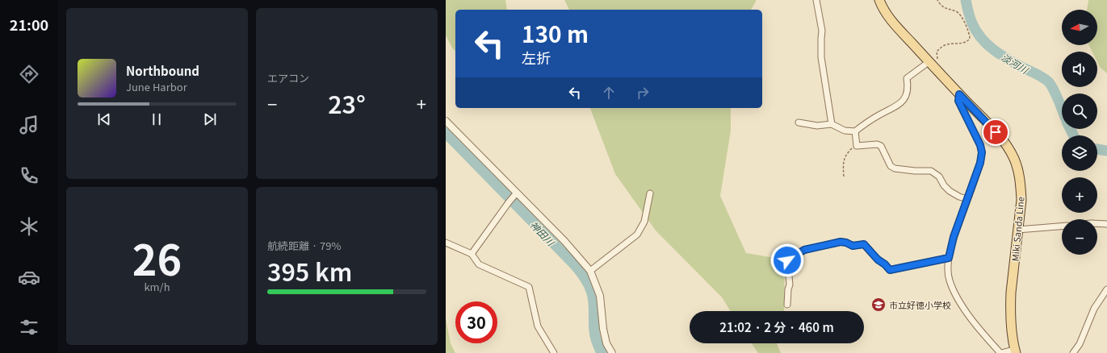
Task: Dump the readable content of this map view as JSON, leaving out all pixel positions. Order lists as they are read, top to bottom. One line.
{"streets":{"main road":["Miki Sanda Line"]},"water":["淡河川","神田川"],"places":{"school or university":["市立好徳小学校"]},"north":"left","page":{"tabs":"21:00","tile":["エアコン",["26","km/h"],["航続距離 · 79%","395 km"]],"map_buttons":["+","−"],"turn":["130 m","左折"],"song":["Northbound","June Harbor"],"heat":["−","23°","+"],"limit":"30","trip":"21:02 · 2 分 · 460 m"}}
